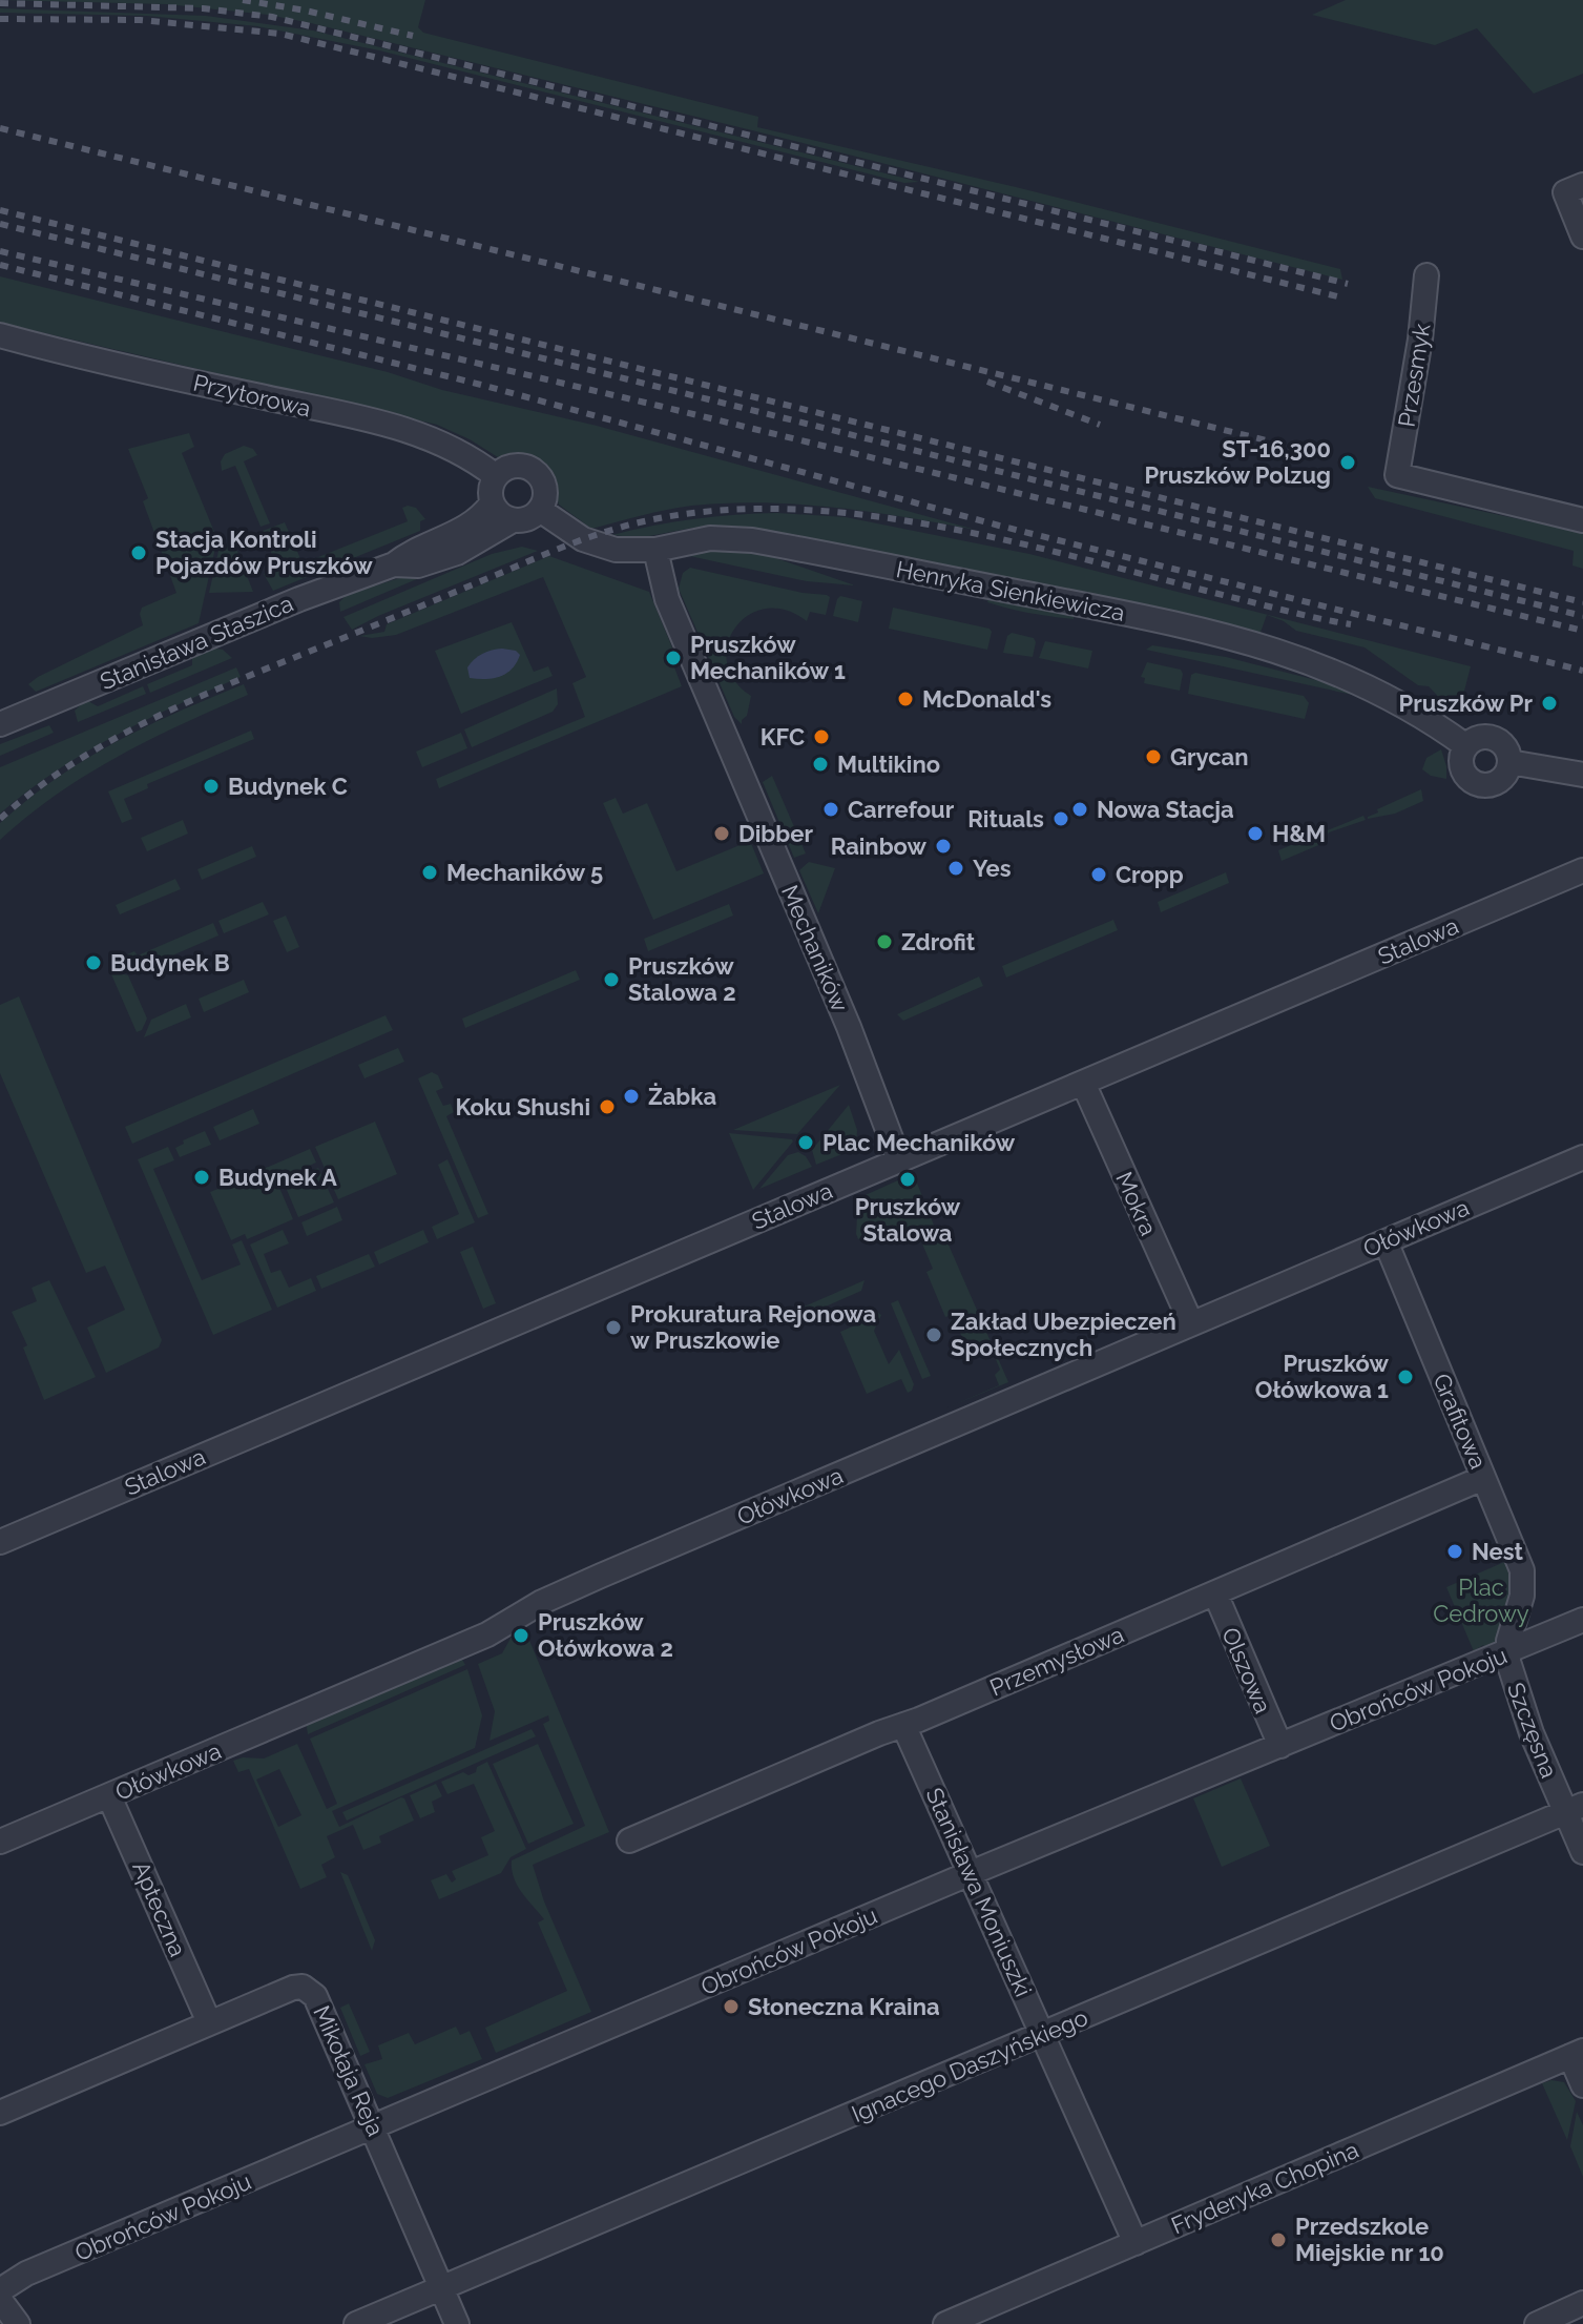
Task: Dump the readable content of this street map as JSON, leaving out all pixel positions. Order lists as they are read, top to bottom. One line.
{"streets":{"street":["Przesmyk","Przytorowa","Henryka Sienkiewicza","Stanisława Staszica","Stalowa","Mechaników","Mokra","Ołówkowa","Grafitowa","Przemysłowa","Olszowa","Obrońców Pokoju","Szczęsna","Stanisława Moniuszki","Apteczna","Ignacego Daszyńskiego","Mikołaja Reja","Fryderyka Chopina"]},"crossings":[["Przytorowa","Henryka Sienkiewicza"],["Przytorowa","Stanisława Staszica"],["Henryka Sienkiewicza","Stanisława Staszica"],["Henryka Sienkiewicza","Mechaników"],["Stalowa","Mechaników"],["Stalowa","Mokra"],["Mokra","Ołówkowa"],["Ołówkowa","Grafitowa"],["Ołówkowa","Apteczna"],["Grafitowa","Przemysłowa"],["Grafitowa","Obrońców Pokoju"],["Grafitowa","Szczęsna"],["Przemysłowa","Olszowa"],["Przemysłowa","Stanisława Moniuszki"],["Olszowa","Obrońców Pokoju"],["Obrońców Pokoju","Szczęsna"],["Obrońców Pokoju","Stanisława Moniuszki"],["Obrońców Pokoju","Mikołaja Reja"],["Szczęsna","Ignacego Daszyńskiego"],["Stanisława Moniuszki","Ignacego Daszyńskiego"],["Stanisława Moniuszki","Fryderyka Chopina"],["Apteczna","Mikołaja Reja"],["Ignacego Daszyńskiego","Mikołaja Reja"]],"parks":["Plac Cedrowy"],"places":["ST-16,300 Pruszków Polzug","Stacja Kontroli Pojazdów Pruszków","Pruszków Mechaników 1","McDonald's","Pruszków Pr","KFC","Grycan","Multikino","Budynek C","Carrefour","Nowa Stacja","Rituals","Dibber","H&M","Rainbow","Yes","Mechaników 5","Cropp","Zdrofit","Budynek B","Pruszków Stalowa 2","Żabka","Koku Shushi","Plac Mechaników","Budynek A","Pruszków Stalowa","Prokuratura Rejonowa w Pruszkowie","Zakład Ubezpieczeń Społecznych","Pruszków Ołówkowa 1","Nest","Pruszków Ołówkowa 2","Słoneczna Kraina","Przedszkole Miejskie nr 10"]}
